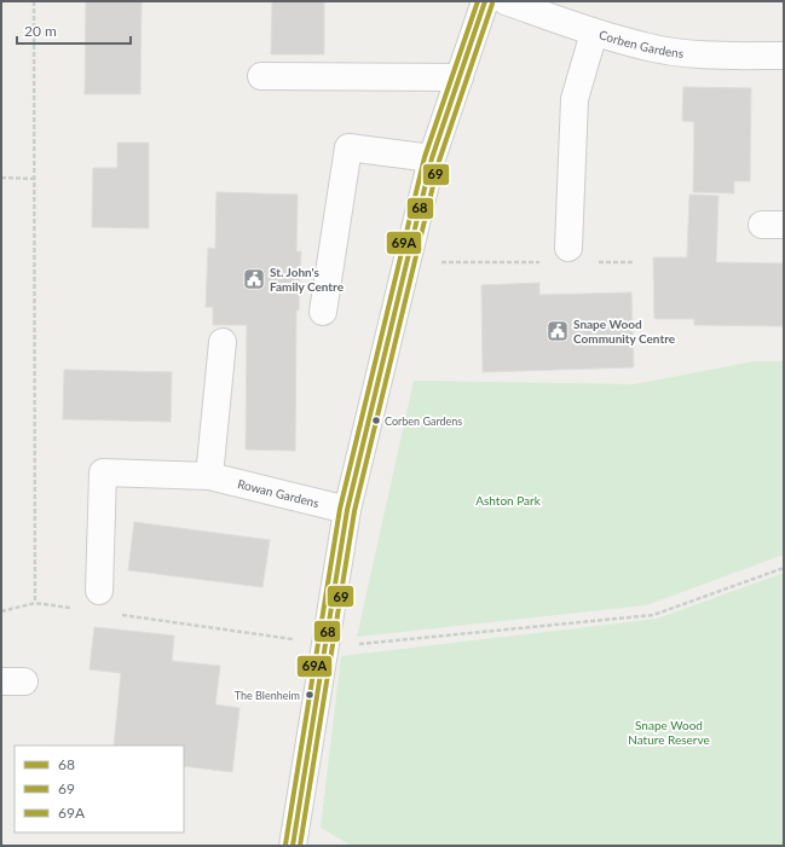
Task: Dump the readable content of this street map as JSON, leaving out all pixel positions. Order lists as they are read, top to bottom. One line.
{"streets":{"street":["Corben Gardens","Rowan Gardens"]},"parks":["Ashton Park","Snape Wood Nature Reserve"],"places":{"public building":["St. John's Family Centre","Snape Wood Community Centre"],"other":["Corben Gardens","The Blenheim"]},"lines":["transit line 68","transit line 69A","transit line 69"],"legend":["68","69","69A"],"scale_bar":"20 m"}
